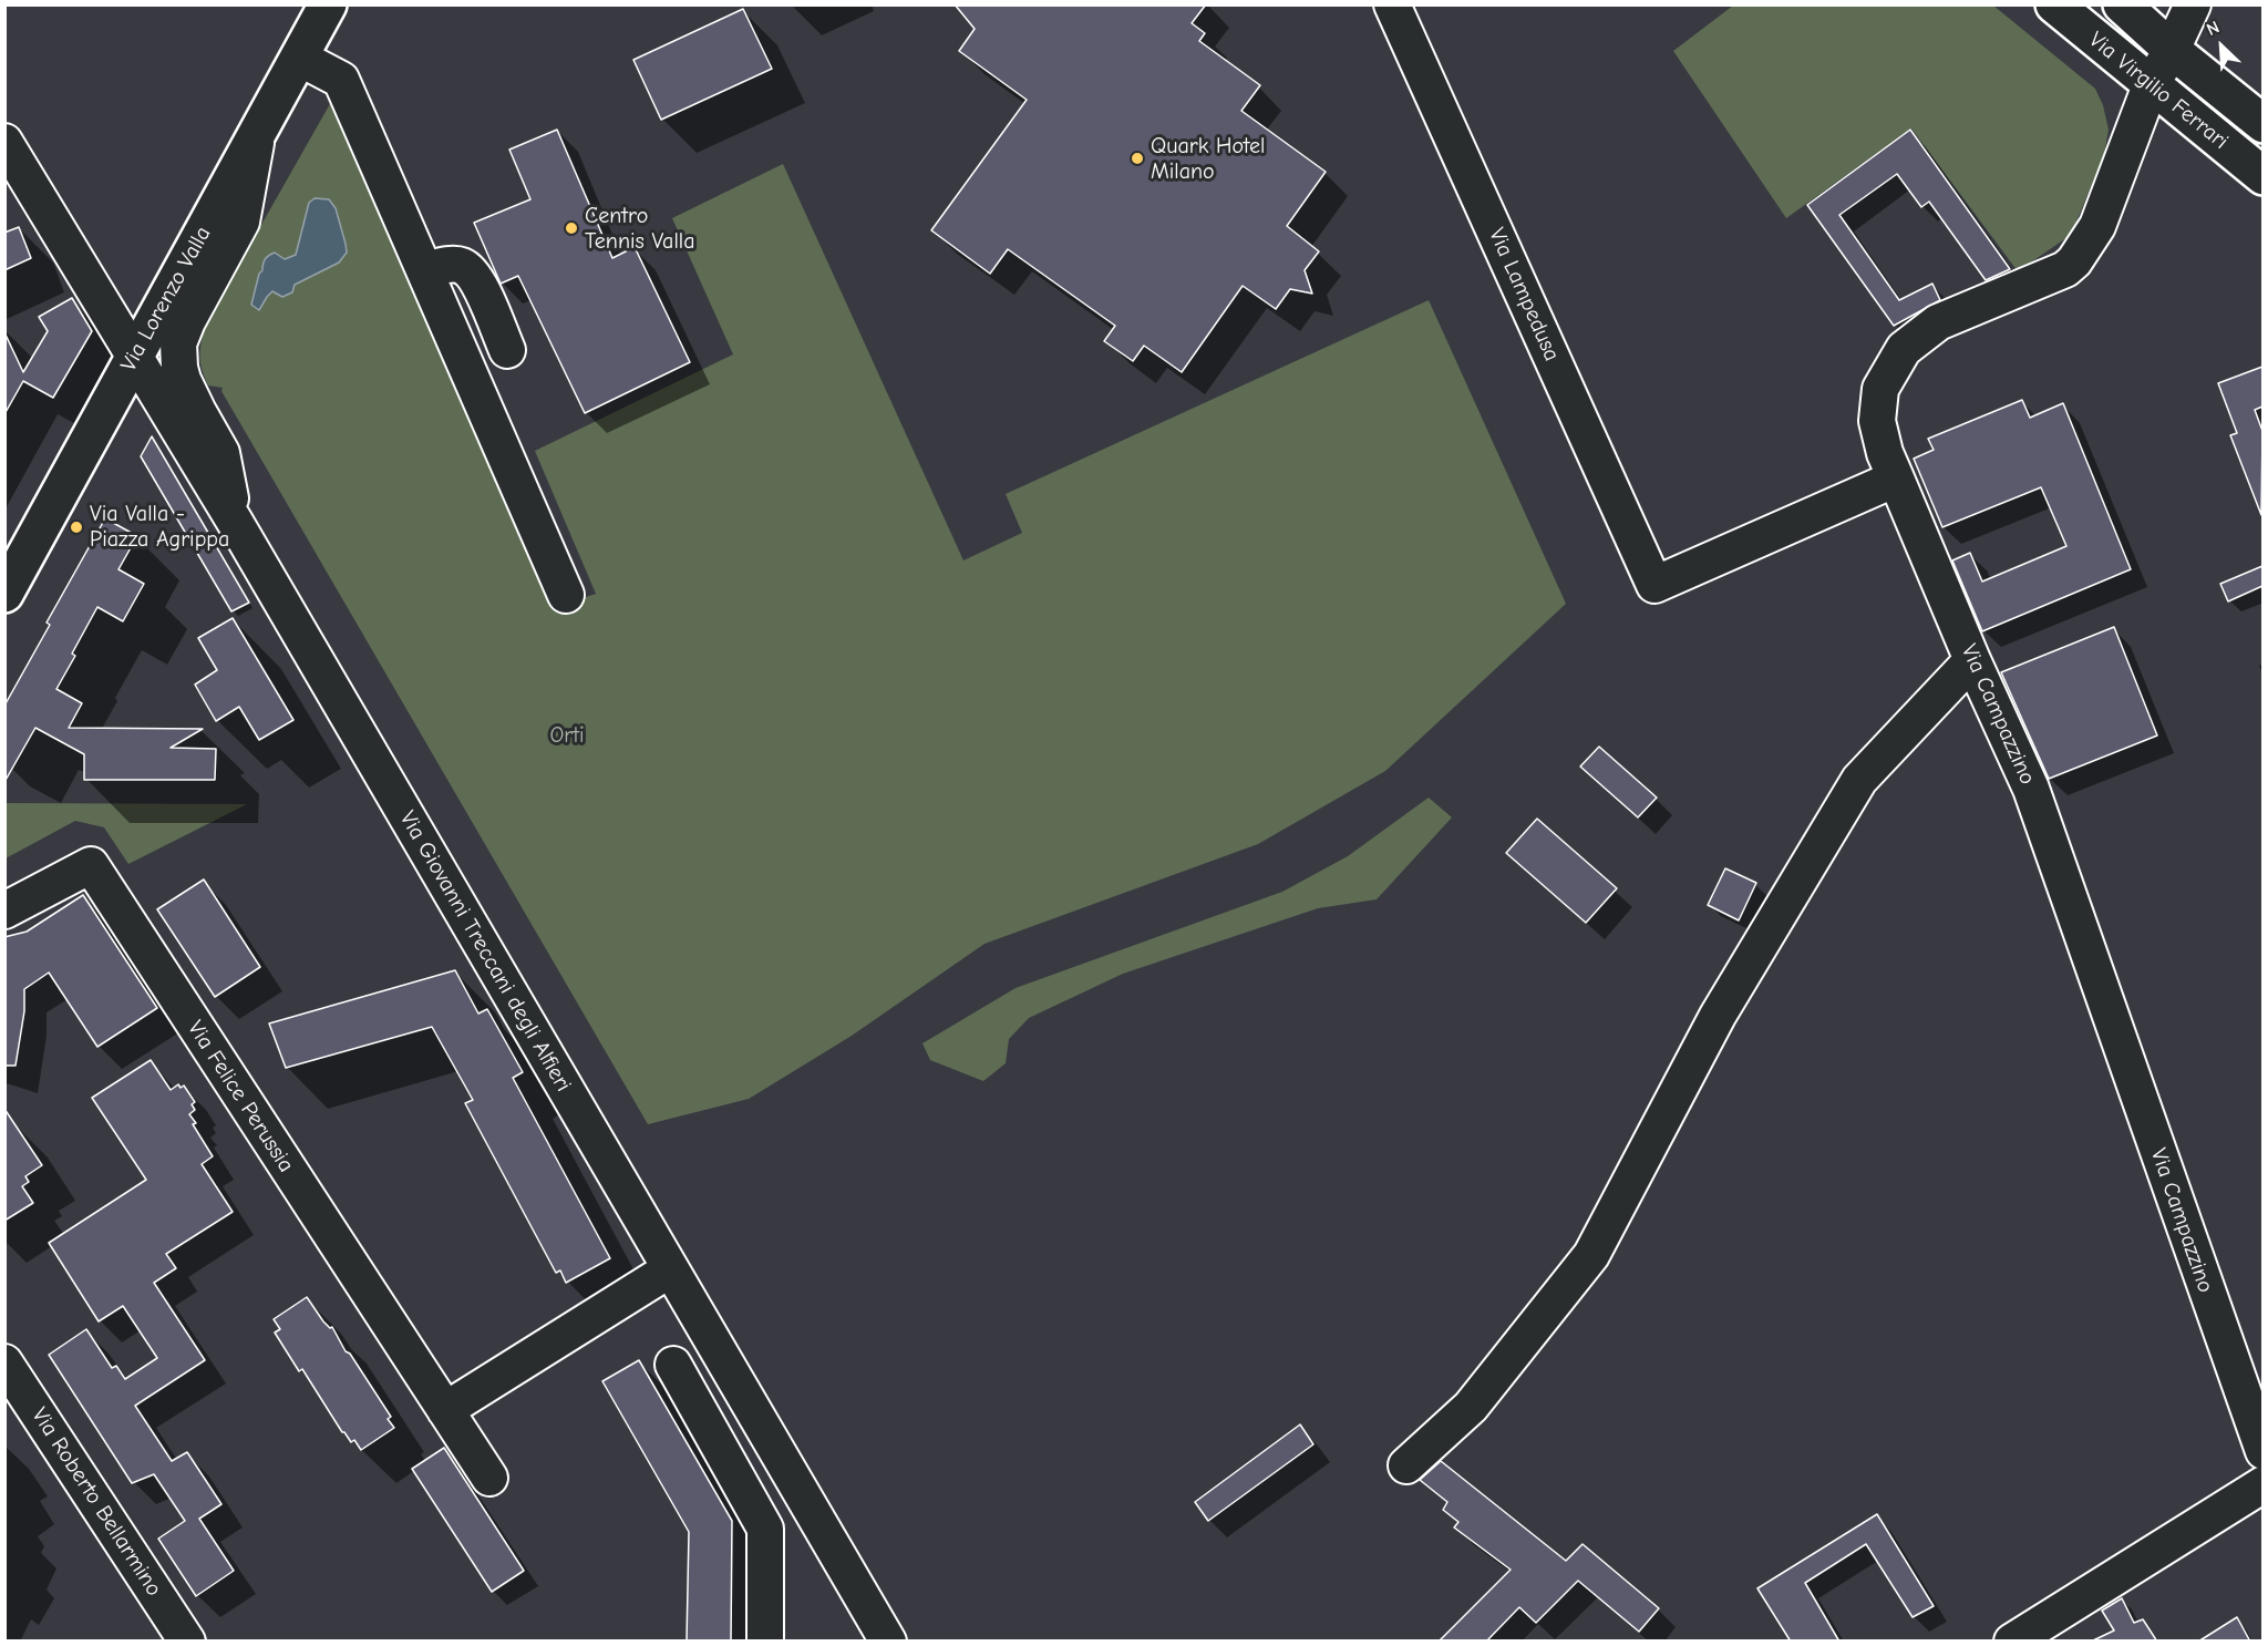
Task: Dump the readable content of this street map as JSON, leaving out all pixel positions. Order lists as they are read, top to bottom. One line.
{"streets":{"main road":["Via Virgilio Ferrari","Via Lorenzo Valla"],"street":["Via Lampedusa","Via Campazzino","Via Giovanni Treccani degli Alfieri","Via Felice Perussia","Via Roberto Bellarmino"]},"crossings":[["Via Virgilio Ferrari","Via Campazzino"],["Via Lampedusa","Via Campazzino"],["Via Lorenzo Valla","Via Giovanni Treccani degli Alfieri"]],"parks":["Orti"],"places":["Quark Hotel Milano","Centro Tennis Valla","Via Valla - Piazza Agrippa"],"north":"top left"}
